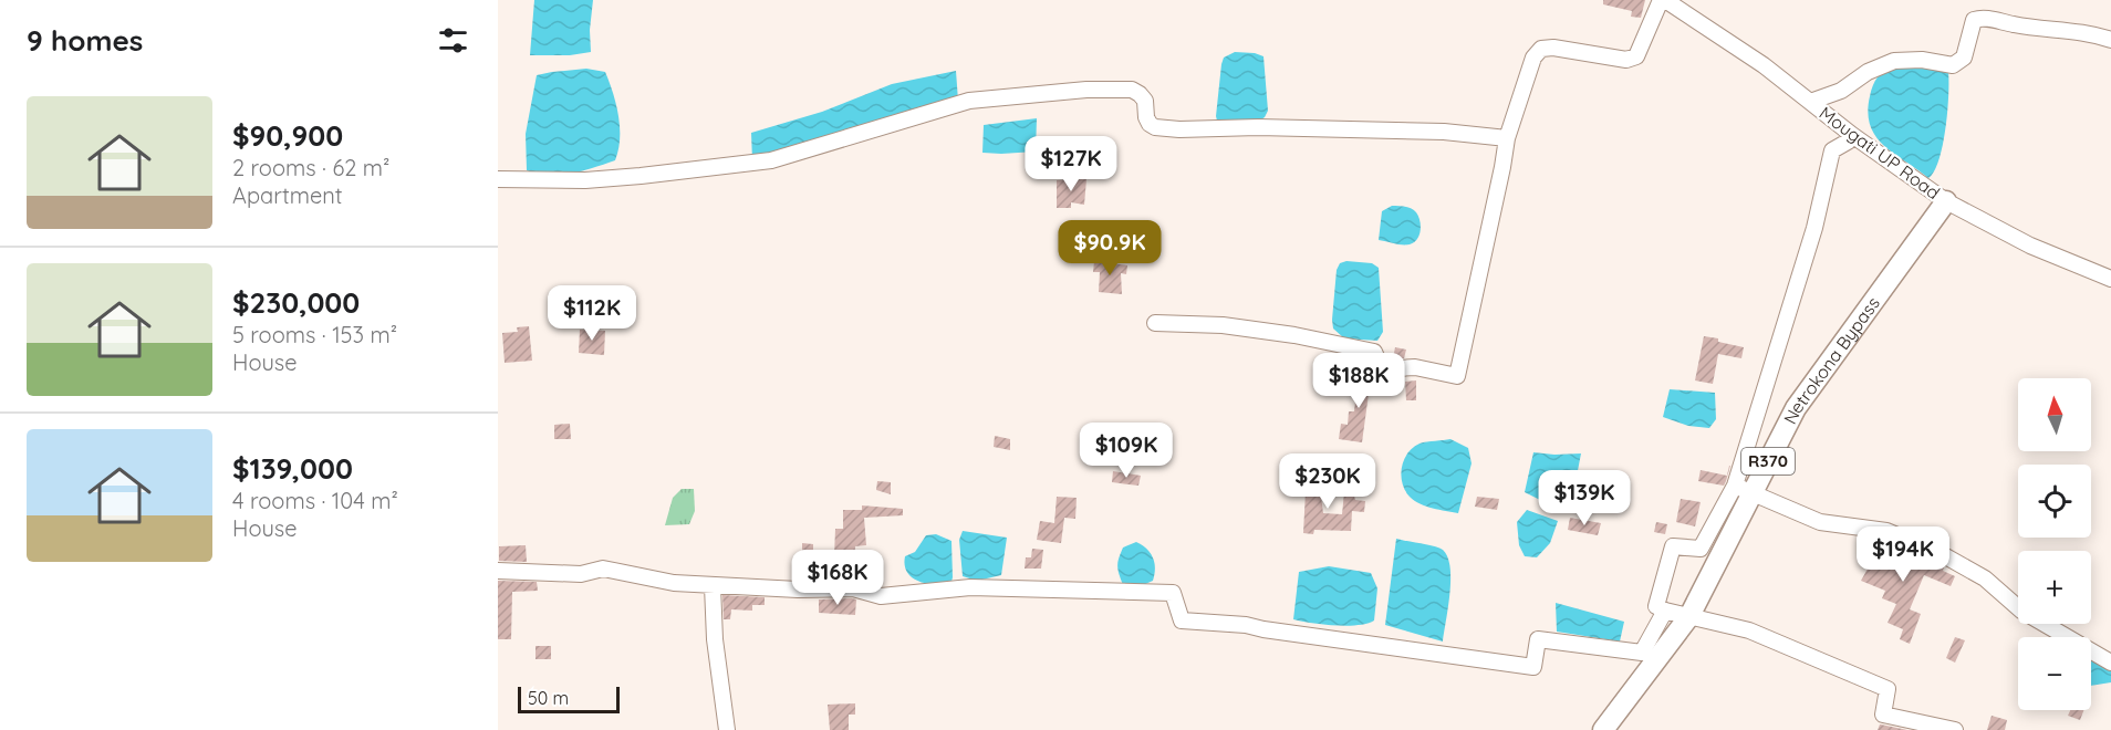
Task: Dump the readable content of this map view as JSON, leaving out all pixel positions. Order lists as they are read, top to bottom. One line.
{"streets":{"main road":["Netrokona Bypass","R370"],"street":["Mougati UP Road"]},"crossings":[["Mougati UP Road","Netrokona Bypass"]],"scale_bar":"50 m","north":"top","page":{"heading":"9 homes","list":[{"name":"$90,900","note":"2 rooms · 62 m² · Apartment"},{"name":"$230,000","note":"5 rooms · 153 m² · House"},{"name":"$139,000","note":"4 rooms · 104 m² · House"}],"price":["$127K","$90.9K","$112K","$188K","$109K","$230K","$139K","$194K","$168K"],"map_buttons":["+","−"],"scale":"50 m"}}
